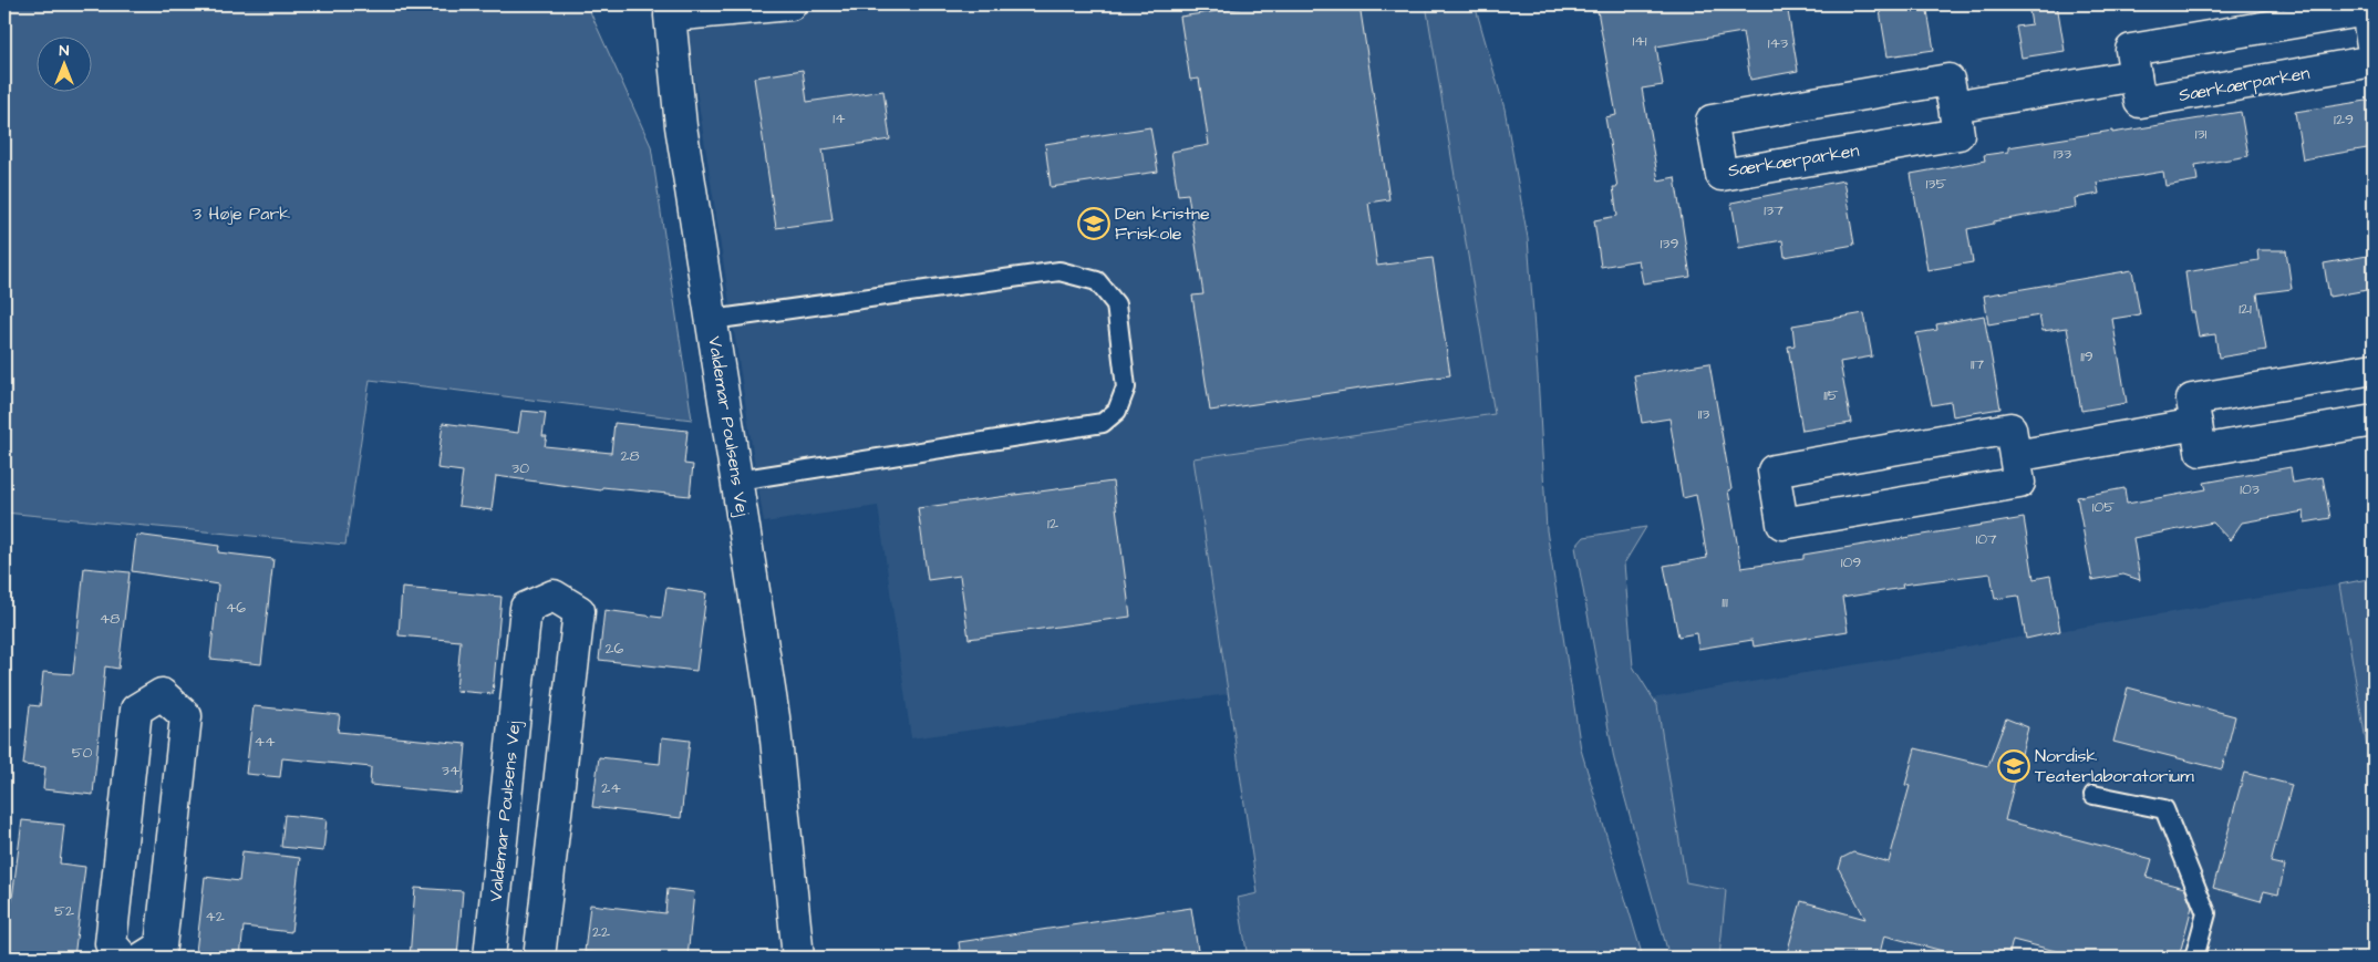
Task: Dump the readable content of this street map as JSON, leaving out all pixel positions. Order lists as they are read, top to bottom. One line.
{"streets":{"street":["Særkærparken","Valdemar Poulsens Vej"]},"parks":["3 Høje Park"],"places":{"school or university":["Den kristne Friskole","Nordisk Teaterlaboratorium"]},"house_numbers":["141","143","14","129","131","133","135","137","139","121","119","117","115","113","28","30","103","105","12","107","109","111","46","48","26","44","50","34","24","52","42","22"],"north":"top"}
